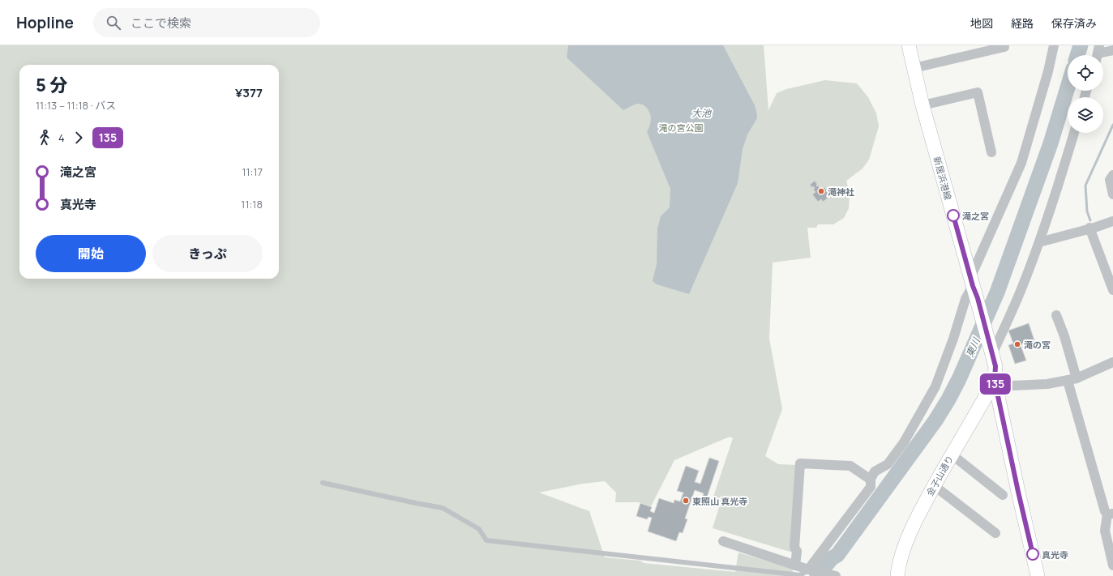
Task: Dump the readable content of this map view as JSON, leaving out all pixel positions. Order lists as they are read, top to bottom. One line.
{"streets":{"main road":["新居浜港線","金子山通り"]},"crossings":[["新居浜港線","金子山通り"]],"water":["大池","東川"],"parks":["滝の宮公園"],"places":["滝神社","滝之宮","滝の宮","東照山 真光寺","真光寺"],"lines":["bus line 135"],"page":{"header":"Hopline","search":"ここで検索","nav":["地図","経路","保存済み"],"on_map":"135","heading":["5 分","11:13 – 11:18 · バス","¥377"],"legs":["4","135"],"list":[{"name":"滝之宮","value":"11:17"},{"name":"真光寺","value":"11:18"}],"buttons":["開始","きっぷ"]}}
